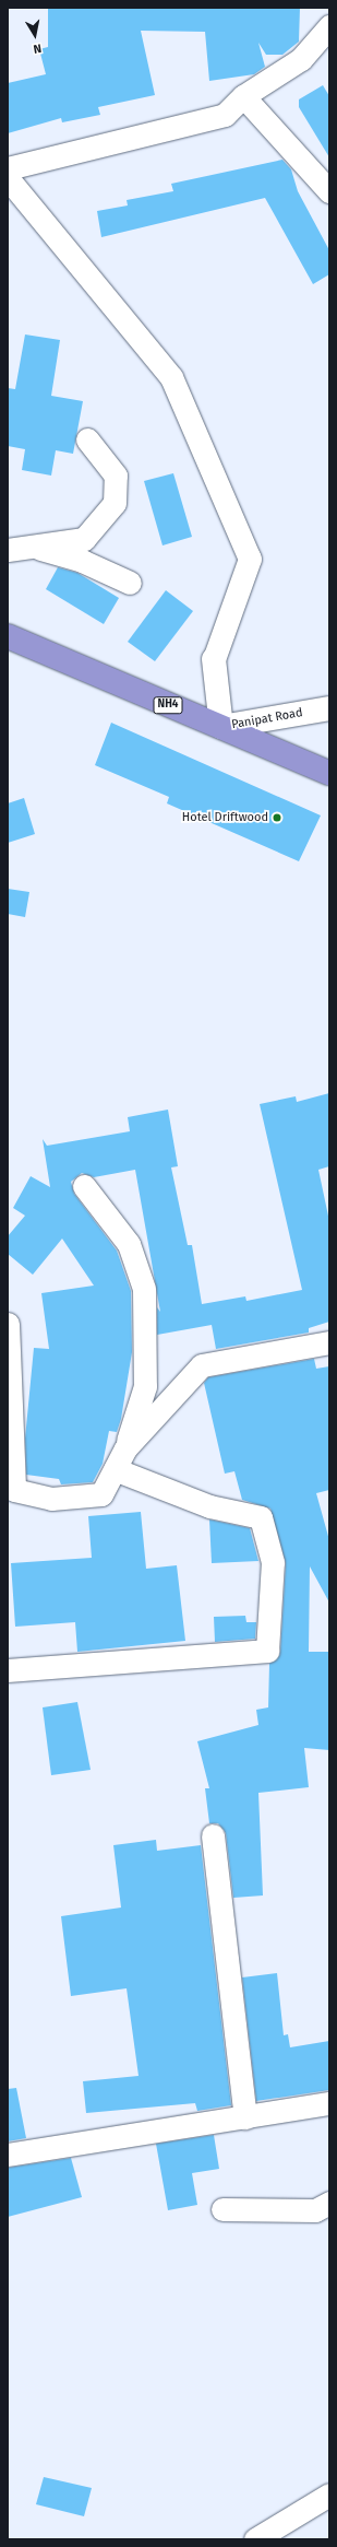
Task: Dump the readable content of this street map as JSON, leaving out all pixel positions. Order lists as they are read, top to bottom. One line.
{"streets":{"highway":["NH4"],"street":["Panipat Road"]},"crossings":[["NH4","Panipat Road"]],"places":["Hotel Driftwood"],"north":"bottom"}
